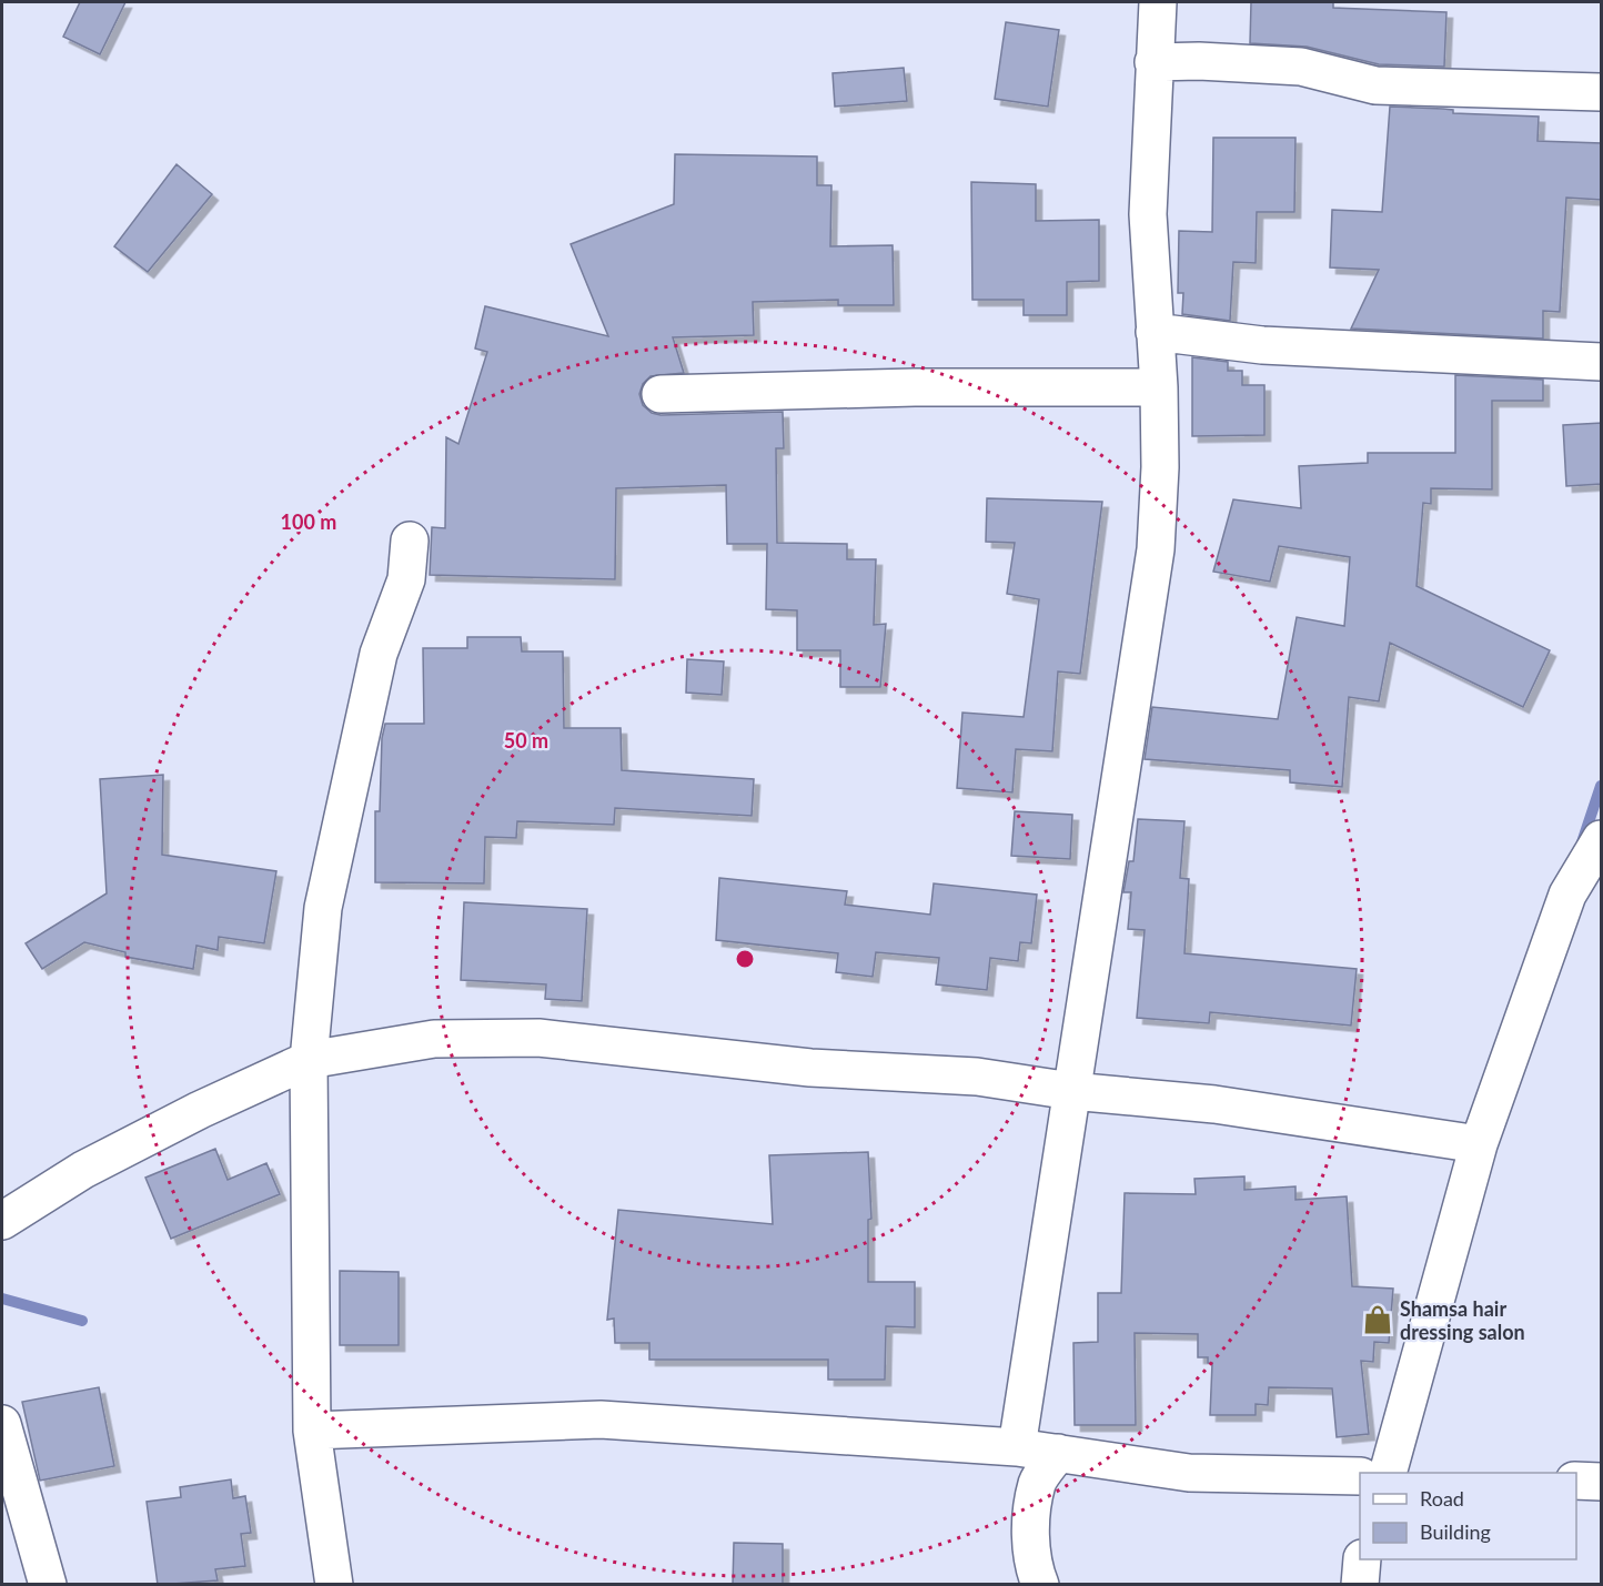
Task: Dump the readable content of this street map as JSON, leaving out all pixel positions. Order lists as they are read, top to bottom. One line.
{"places":{"shop":["Shamsa hair dressing salon"]},"legend":["Road","Building"],"rings":["100 m","50 m"]}
